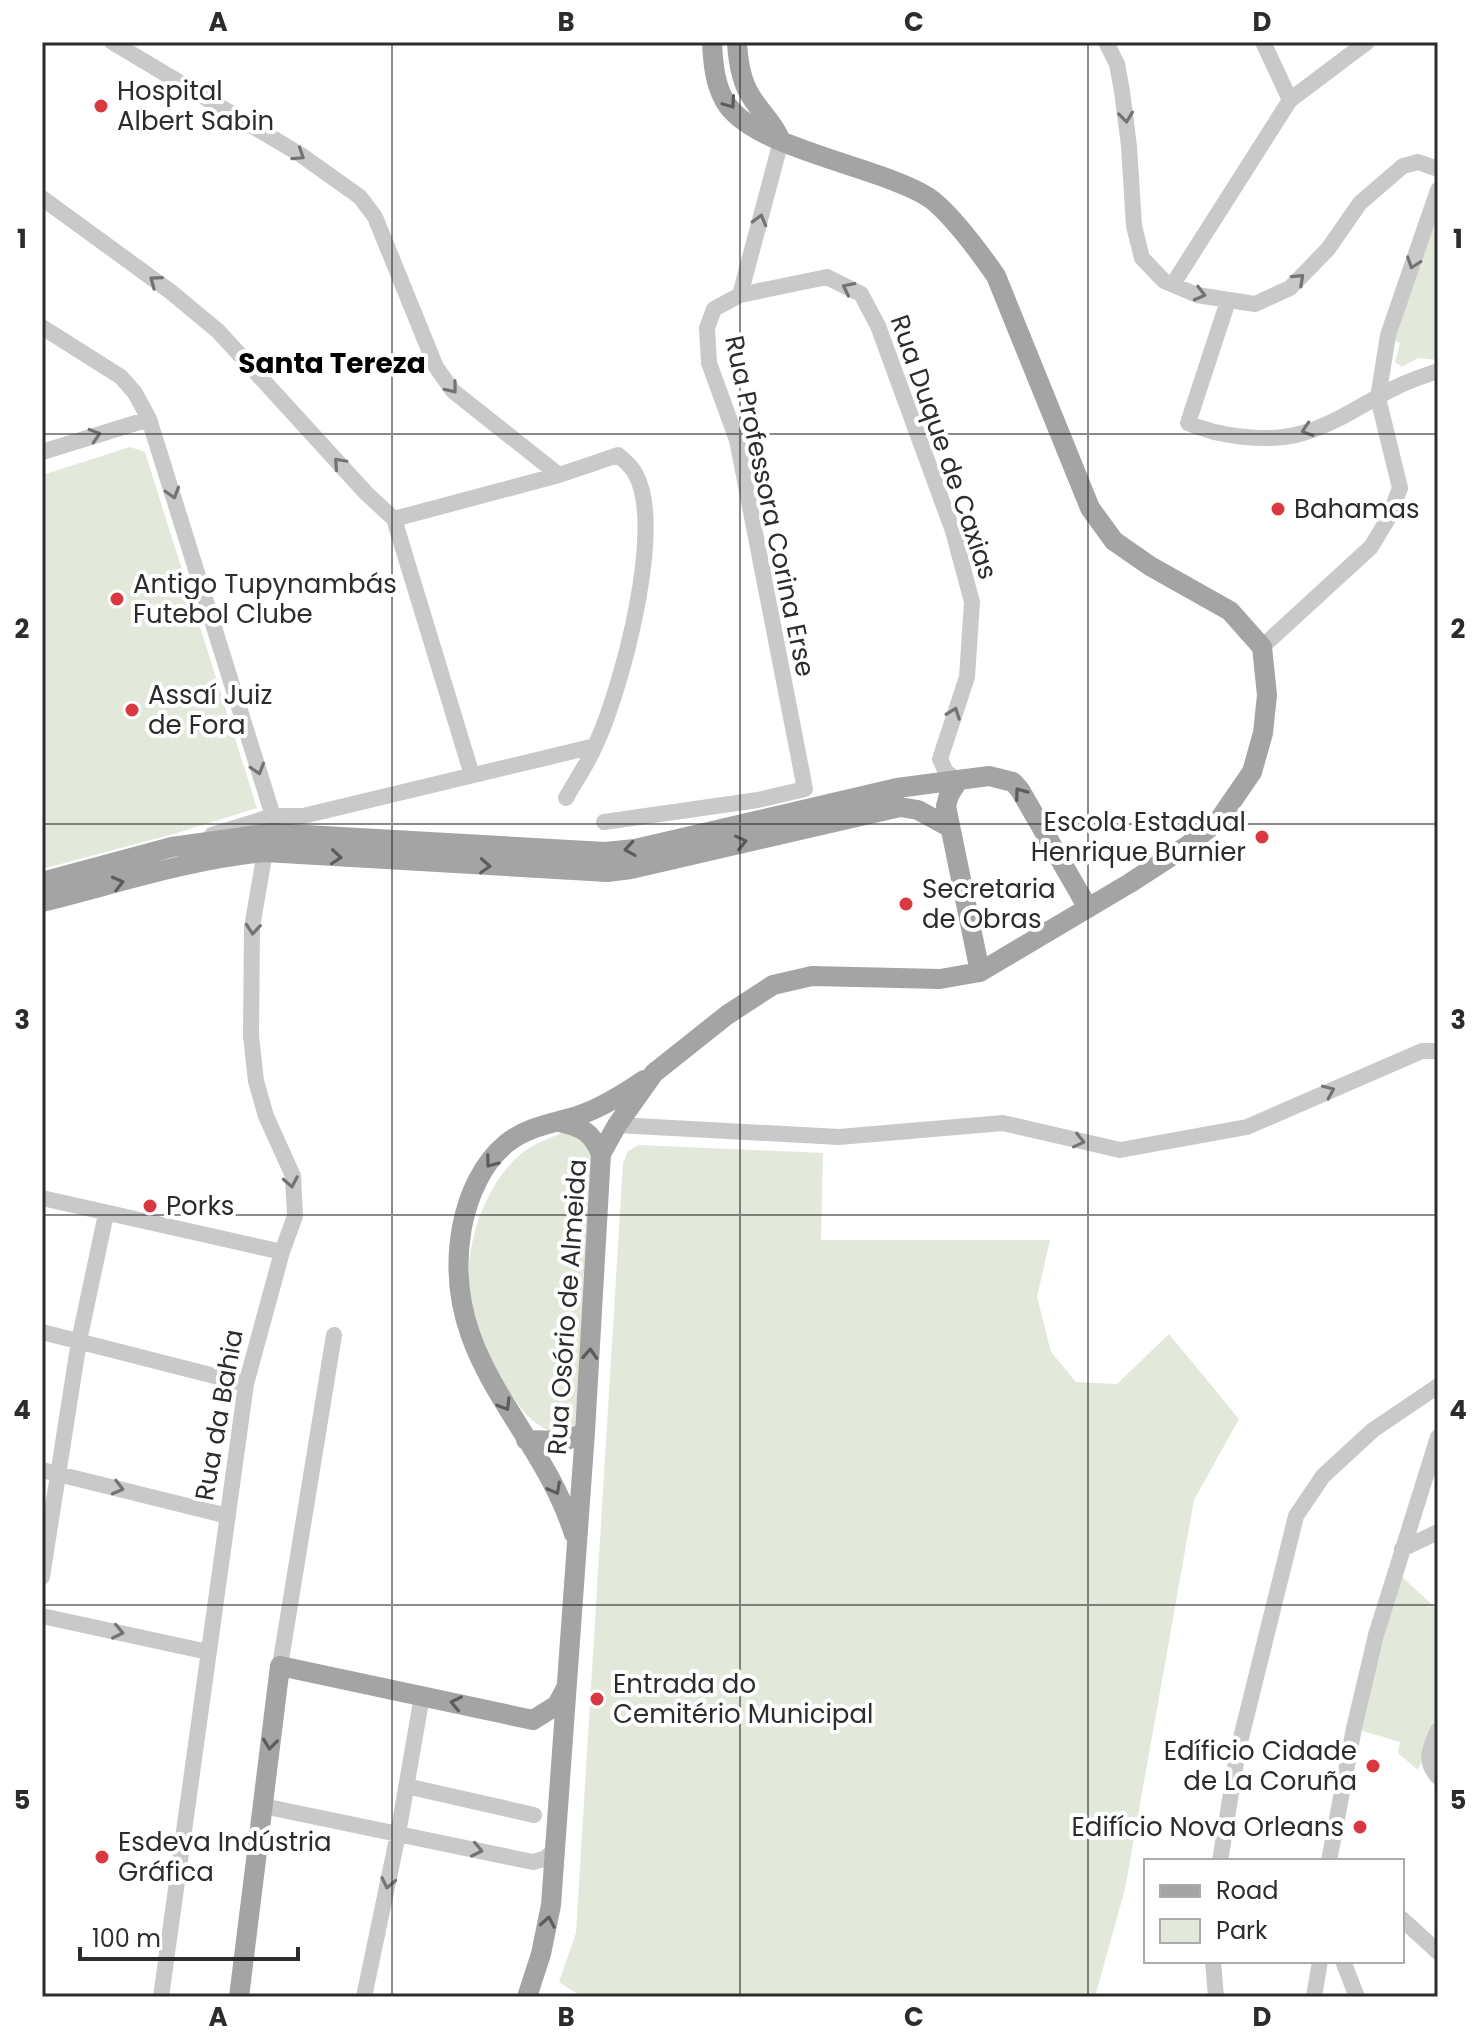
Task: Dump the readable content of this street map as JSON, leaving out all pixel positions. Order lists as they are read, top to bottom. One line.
{"streets":{"main road":["Rua Osório de Almeida"],"street":["Rua Duque de Caxias","Rua Professora Corina Erse","Rua da Bahia"]},"crossings":[["Rua Duque de Caxias","Rua Professora Corina Erse"]],"one_way":["Rua Duque de Caxias","Rua da Bahia"],"districts":["Santa Tereza"],"places":["Hospital Albert Sabin","Bahamas","Antigo Tupynambás Futebol Clube","Assaí Juiz de Fora","Escola Estadual Henrique Burnier","Secretaria de Obras","Porks","Entrada do Cemitério Municipal","Edíficio Cidade de La Coruña","Edifício Nova Orleans","Esdeva Indústria Gráfica"],"legend":["Road","Park"],"scale_bar":"100 m","grid":{"columns":["A","B","C","D"],"rows":["1","2","3","4","5"]}}
